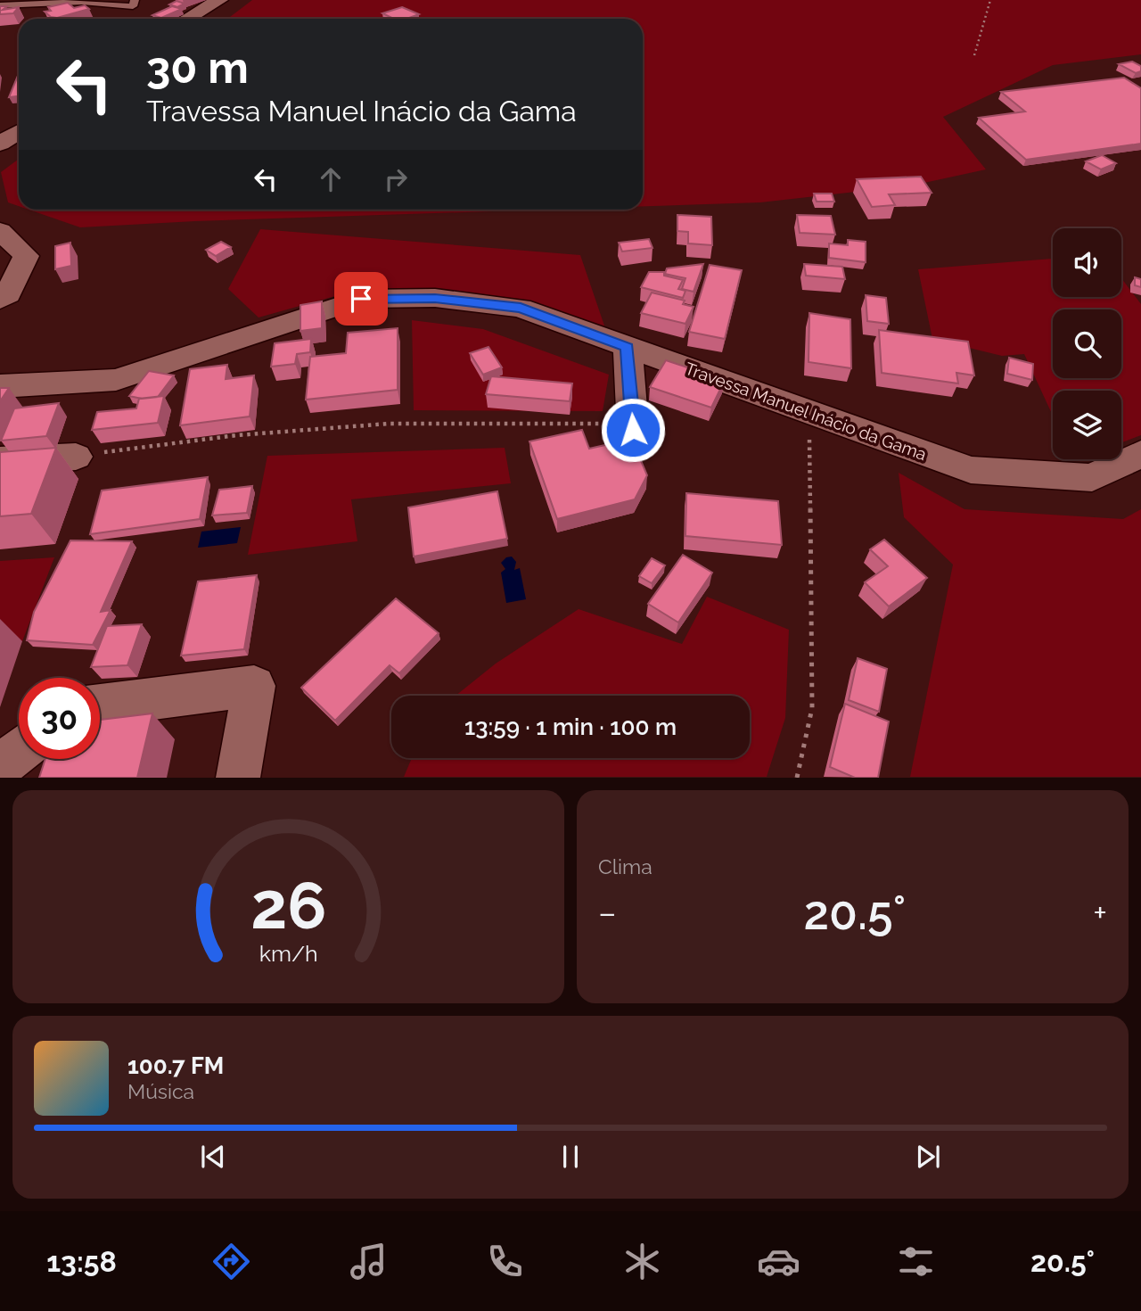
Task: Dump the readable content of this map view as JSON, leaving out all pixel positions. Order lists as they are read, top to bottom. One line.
{"streets":{"street":["Travessa Manuel Inácio da Gama"]},"page":{"turn":["30 m","Travessa Manuel Inácio da Gama"],"limit":"30","trip":"13:59 · 1 min · 100 m","tile":"Clima","heat":["−","20.5°","+"],"song":["100.7 FM","Música"],"tabs":["13:58","20.5°"],"gauge":["26","km/h"]}}
